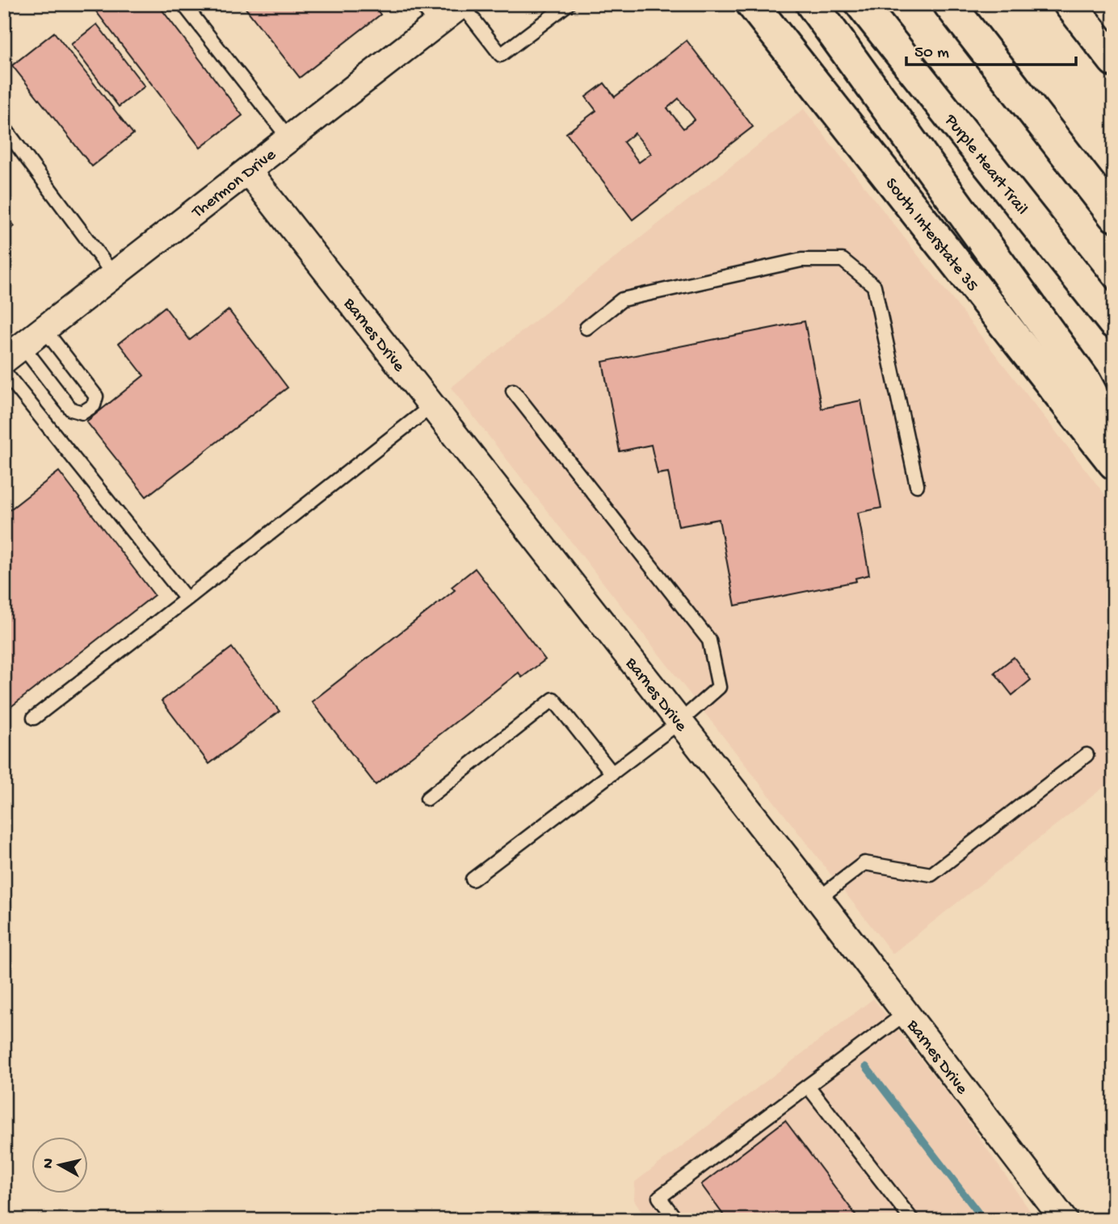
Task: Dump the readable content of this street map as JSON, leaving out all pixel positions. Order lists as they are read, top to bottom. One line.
{"streets":{"main road":["Purple Heart Trail","South Interstate 35"],"street":["Thermon Drive","Barnes Drive"]},"crossings":[["Thermon Drive","Barnes Drive"]],"scale_bar":"50 m","north":"left"}
